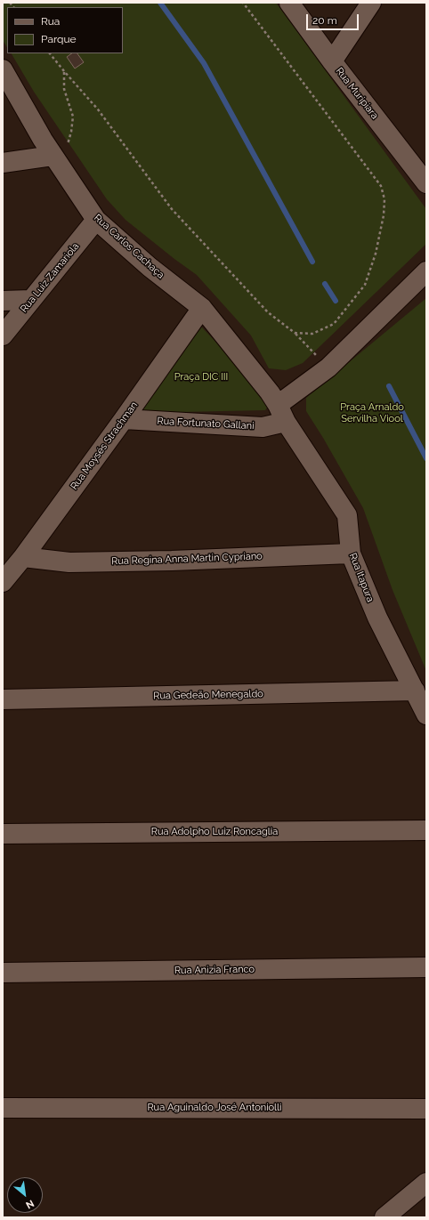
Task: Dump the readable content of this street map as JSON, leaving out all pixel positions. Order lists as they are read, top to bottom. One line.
{"streets":{"street":["Rua Muripiara","Rua Carlos Cachaça","Rua Luiz Zamariola","Rua Fortunato Gallani","Rua Moysés Strachman","Rua Regina Anna Martin Cypriano","Rua Itapura","Rua Gedeão Menegaldo","Rua Adolpho Luiz Roncaglia","Rua Anizia Franco","Rua Aguinaldo José Antoniolli"]},"crossings":[["Rua Carlos Cachaça","Rua Luiz Zamariola"],["Rua Carlos Cachaça","Rua Fortunato Gallani"],["Rua Carlos Cachaça","Rua Moysés Strachman"],["Rua Carlos Cachaça","Rua Itapura"],["Rua Fortunato Gallani","Rua Moysés Strachman"],["Rua Fortunato Gallani","Rua Itapura"],["Rua Moysés Strachman","Rua Regina Anna Martin Cypriano"],["Rua Regina Anna Martin Cypriano","Rua Itapura"],["Rua Itapura","Rua Gedeão Menegaldo"]],"parks":["Praça DIC III","Praça Arnaldo Servilha Viool"],"legend":["Rua","Parque"],"scale_bar":"20 m","north":"bottom right"}
